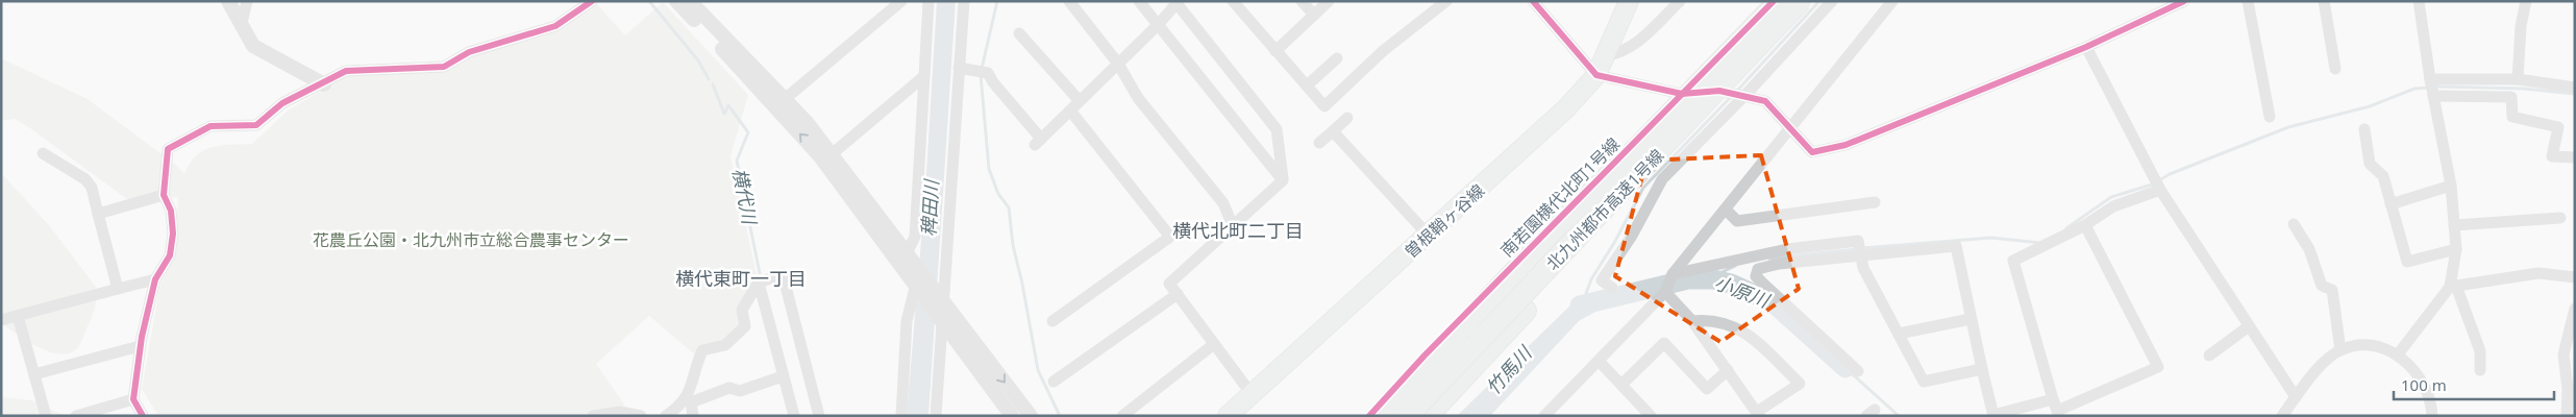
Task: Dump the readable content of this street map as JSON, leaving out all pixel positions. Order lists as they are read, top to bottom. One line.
{"streets":{"highway":["北九州都市高速1号線"],"main road":["曽根鞘ヶ谷線"],"street":["南若園横代北町1号線"]},"districts":["横代北町二丁目","横代東町一丁目"],"water":["横代川","稗田川","小原川","竹馬川"],"parks":["花農丘公園・北九州市立総合農事センター"],"scale_bar":"100 m"}
